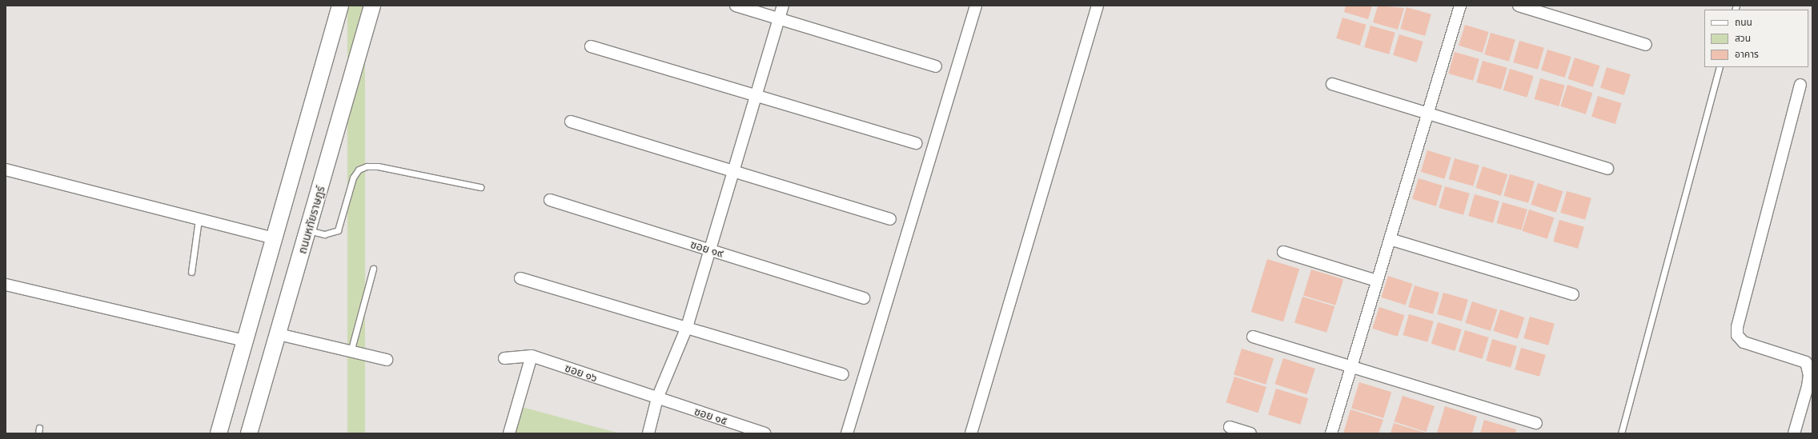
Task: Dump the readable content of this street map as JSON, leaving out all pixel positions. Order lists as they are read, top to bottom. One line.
{"streets":{"main road":["ถนนหทัยราษฎร์"],"street":["ซอย ๑๙","ซอย ๑๖","ซอย ๑๕"]},"crossings":[["ซอย ๑๖","ซอย ๑๕"]],"legend":["ถนน","สวน","อาคาร"]}
